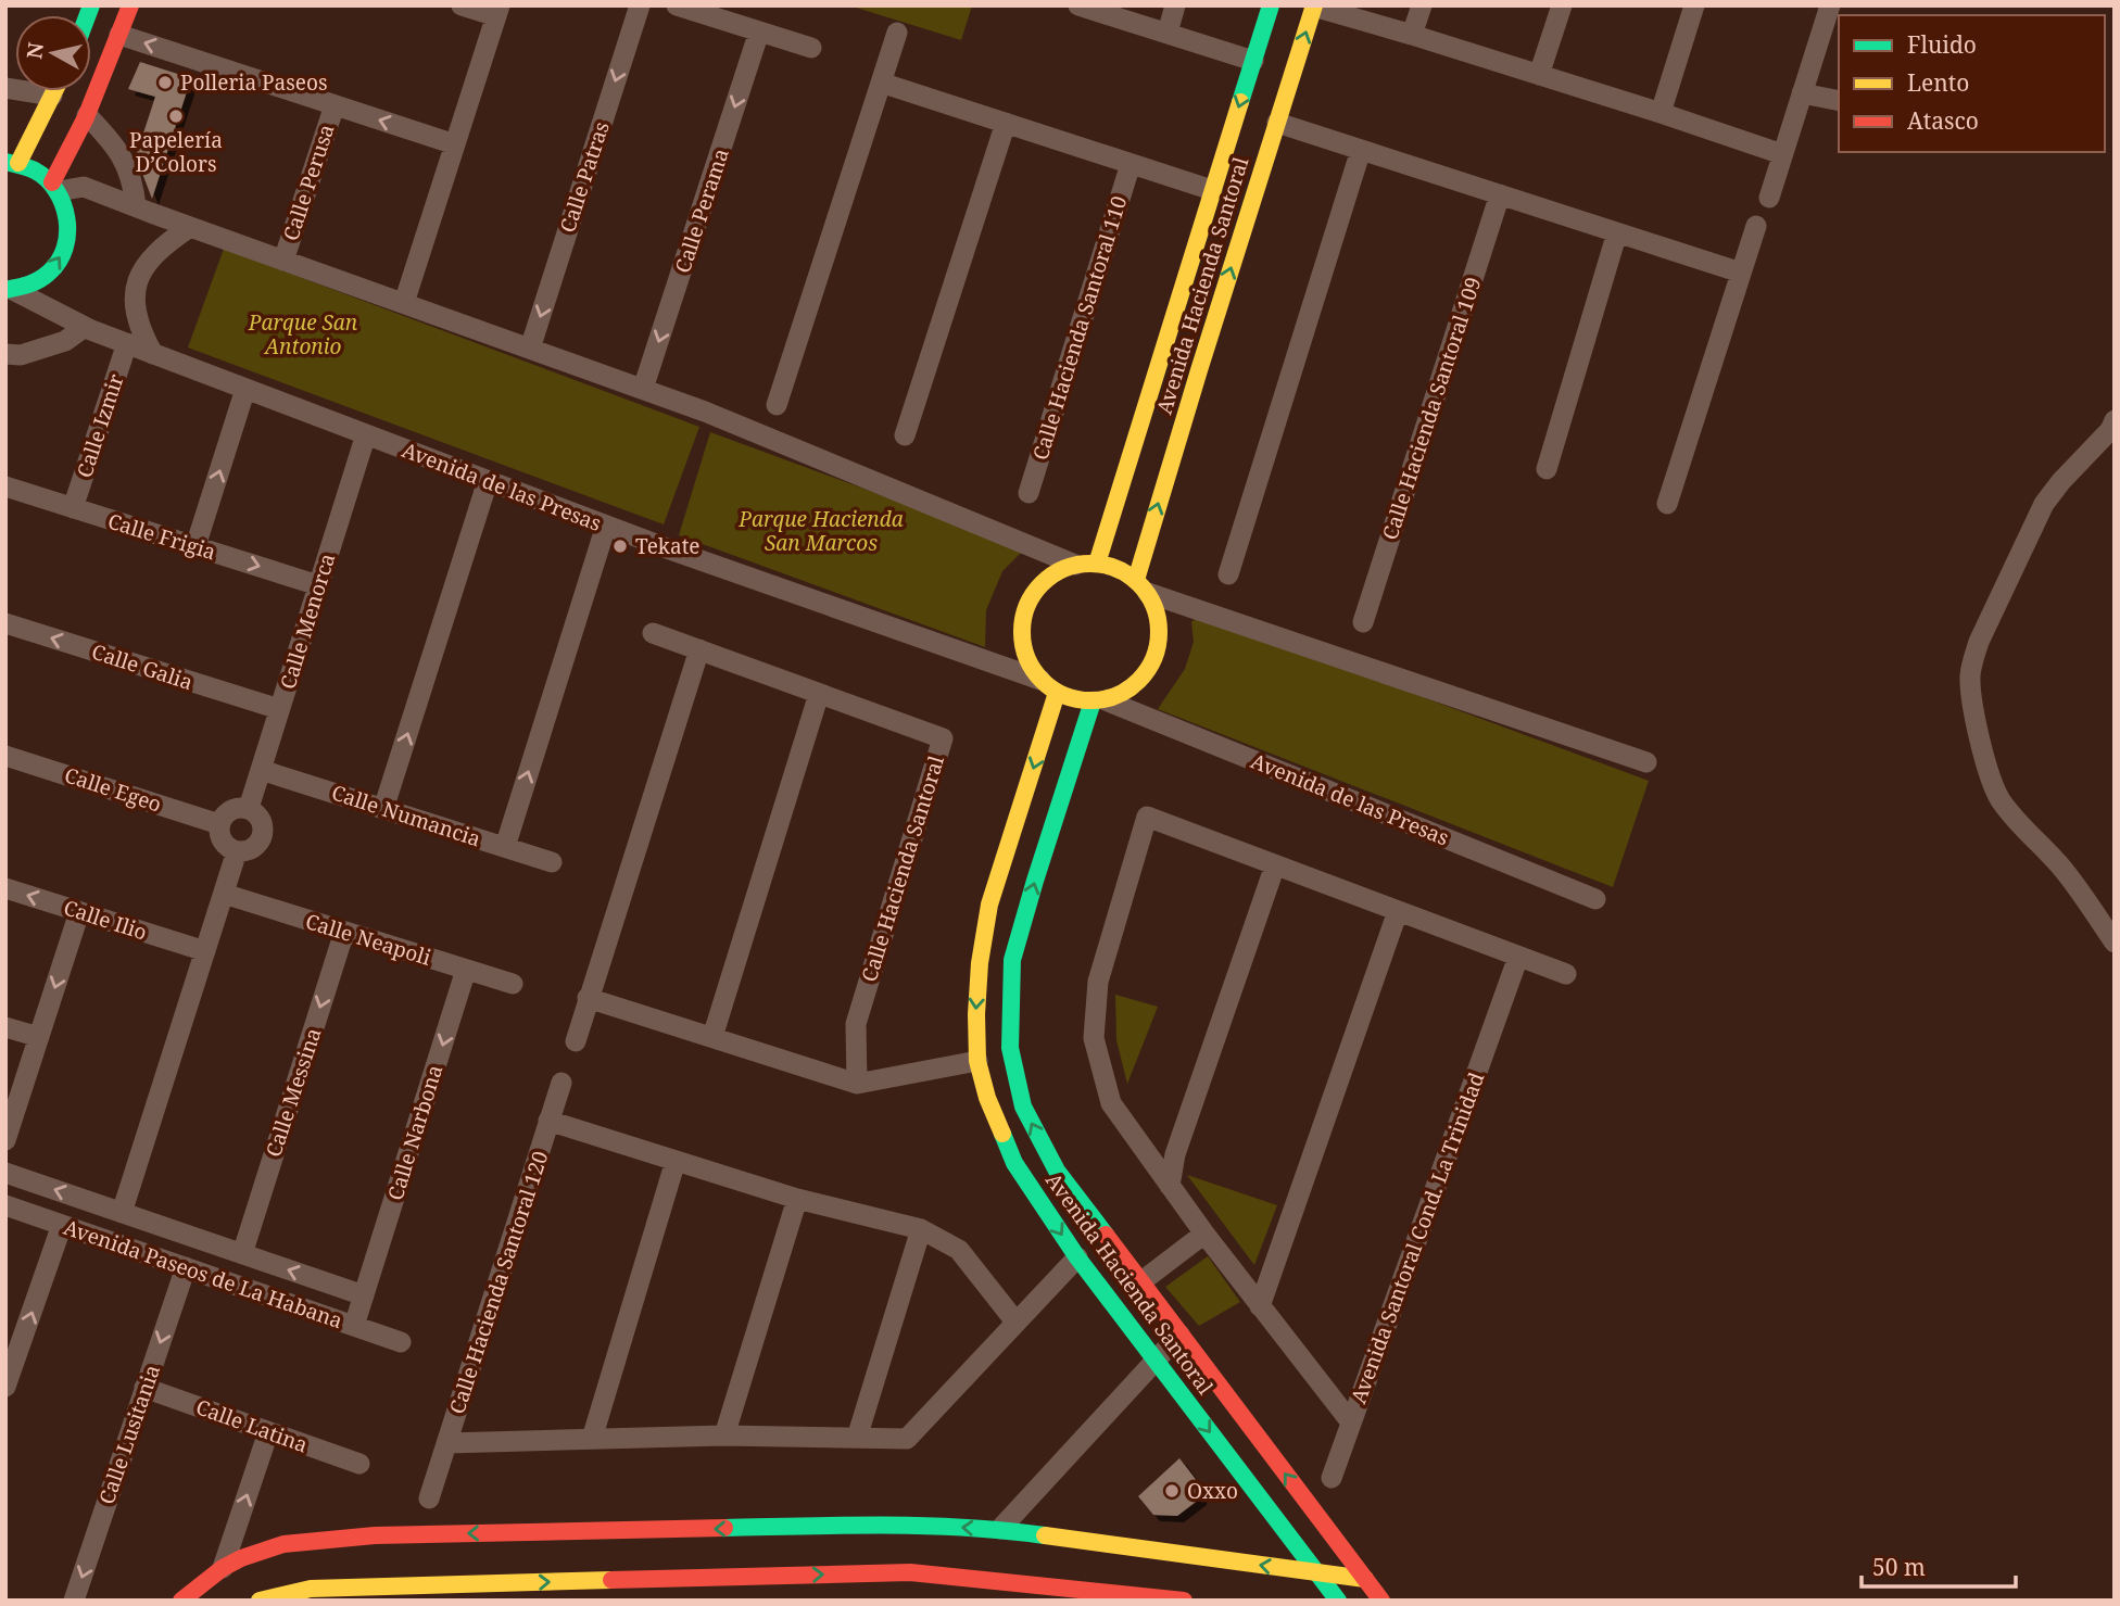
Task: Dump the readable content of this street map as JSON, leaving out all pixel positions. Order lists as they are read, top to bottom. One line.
{"streets":{"street":["Calle Patras","Calle Perusa","Calle Perama","Avenida Hacienda Santoral","Calle Hacienda Santoral 110","Calle Hacienda Santoral 109","Calle Izmir","Avenida de las Presas","Calle Frigia","Calle Menorca","Calle Galia","Calle Egeo","Calle Numancia","Calle Hacienda Santoral","Calle Ilio","Calle Neapoli","Calle Messina","Calle Narbona","Avenida Santoral Cond. La Trinidad","Avenida Paseos de La Habana","Calle Hacienda Santoral 120","Calle Latina","Calle Lusitania"]},"crossings":[["Avenida Hacienda Santoral","Avenida de las Presas"],["Avenida Hacienda Santoral","Calle Hacienda Santoral 120"],["Calle Izmir","Avenida de las Presas"],["Calle Izmir","Calle Frigia"],["Avenida de las Presas","Calle Menorca"],["Calle Frigia","Calle Menorca"],["Calle Menorca","Calle Galia"],["Calle Menorca","Calle Egeo"],["Calle Menorca","Calle Numancia"],["Calle Neapoli","Calle Messina"],["Calle Neapoli","Calle Narbona"],["Calle Messina","Avenida Paseos de La Habana"],["Calle Narbona","Avenida Paseos de La Habana"],["Avenida Paseos de La Habana","Calle Lusitania"],["Calle Latina","Calle Lusitania"]],"one_way":["Calle Frigia","Calle Galia","Calle Narbona"],"parks":["Parque San Antonio","Parque Hacienda San Marcos"],"places":["Polleria Paseos","Papelería D’Colors","Tekate","Oxxo"],"legend":["Fluido","Lento","Atasco"],"scale_bar":"50 m","north":"left"}
